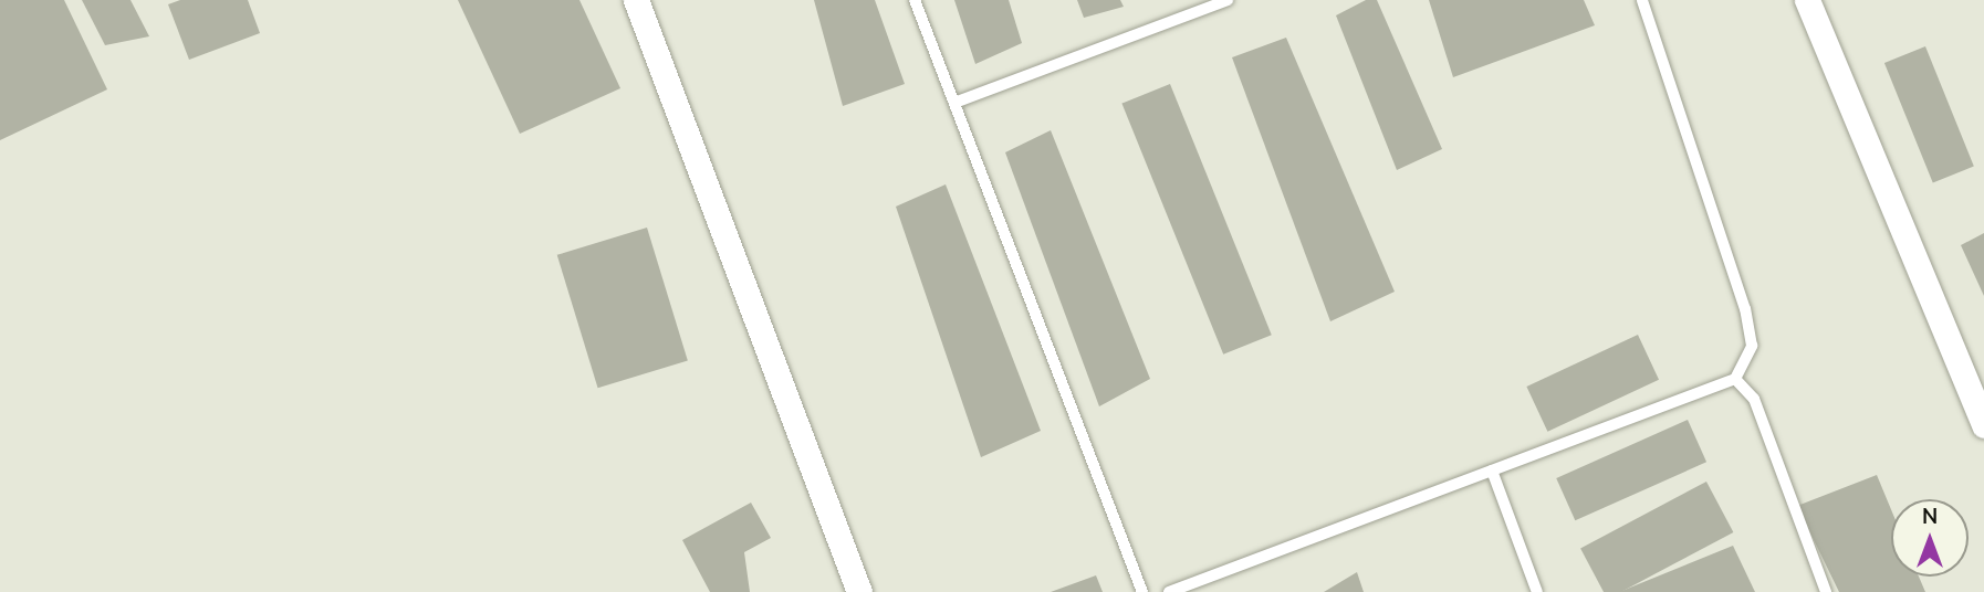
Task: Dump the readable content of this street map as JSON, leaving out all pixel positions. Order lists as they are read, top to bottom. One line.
{"north":"top"}
